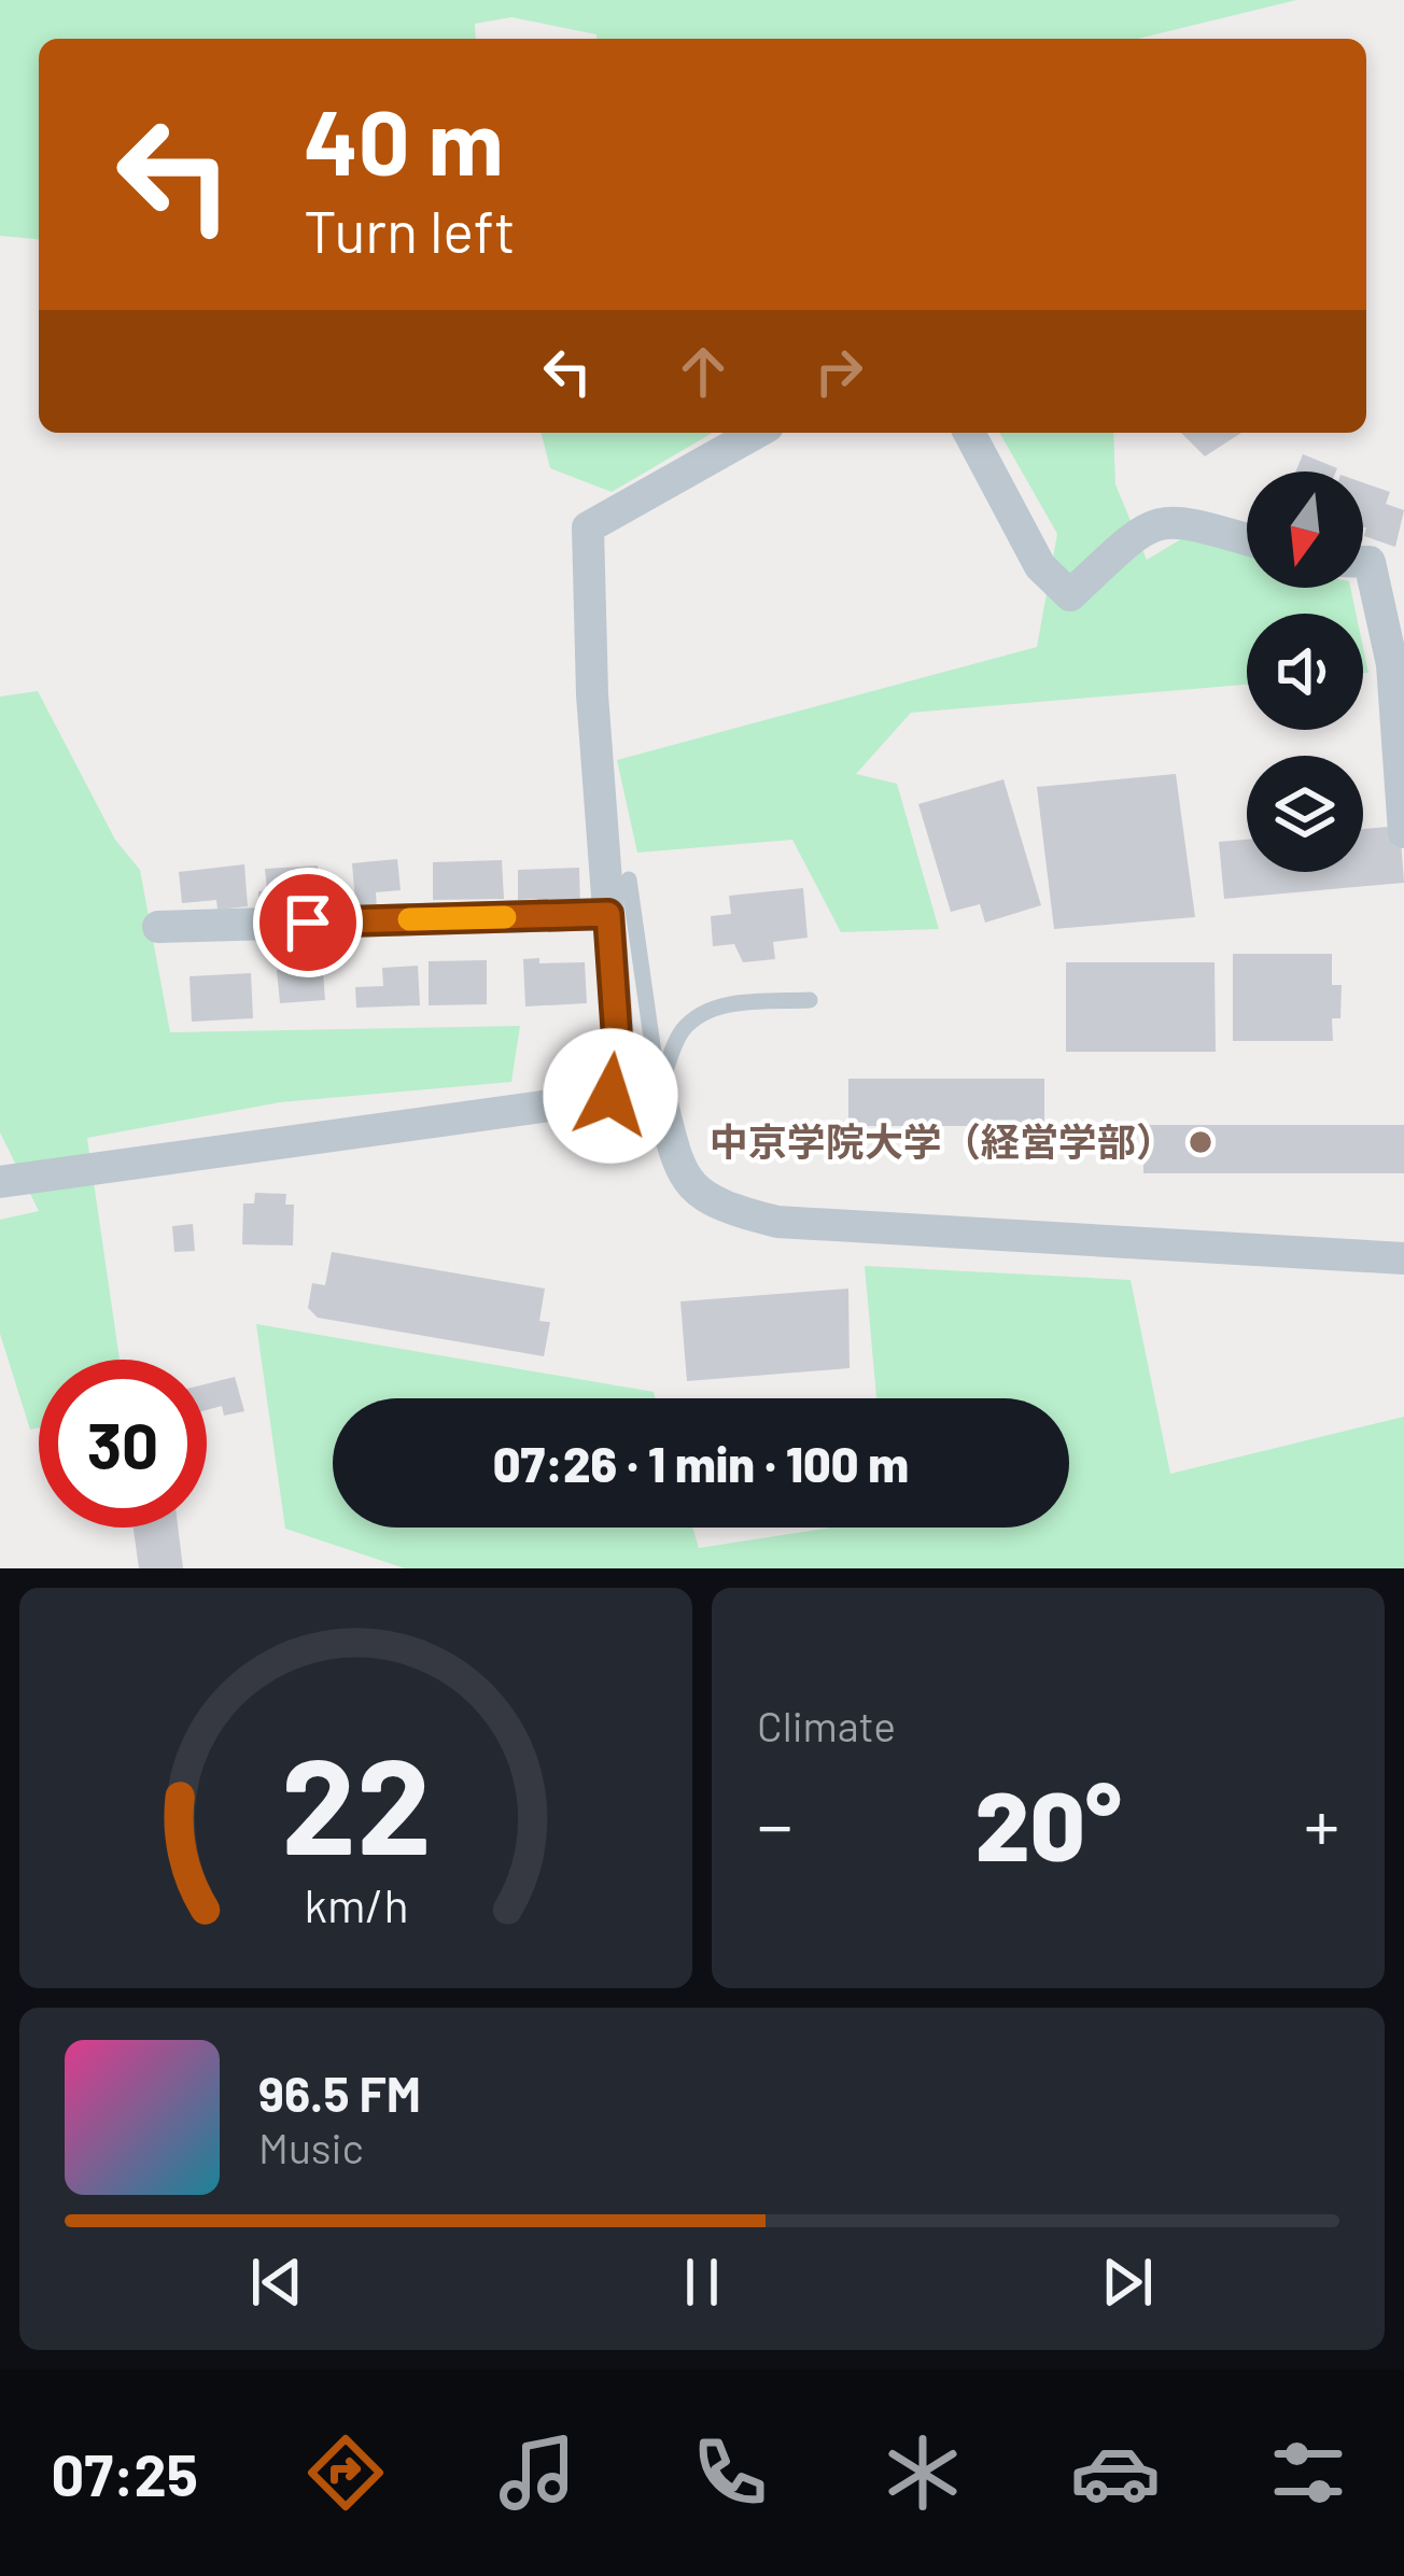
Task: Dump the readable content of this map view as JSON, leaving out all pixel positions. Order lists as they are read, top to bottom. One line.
{"places":["中京学院大学（経営学部）"],"north":"bottom","page":{"turn":["40 m","Turn left"],"limit":"30","trip":"07:26 · 1 min · 100 m","tile":"Climate","heat":["−","20°","+"],"song":["96.5 FM","Music"],"tabs":"07:25","gauge":["22","km/h"]}}
